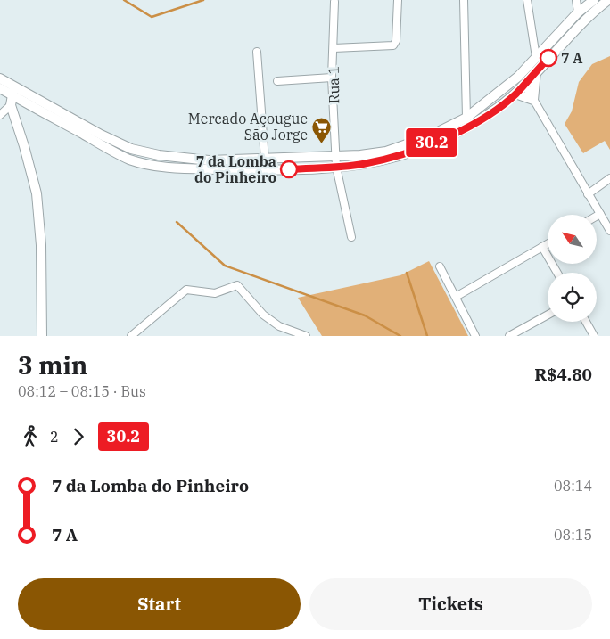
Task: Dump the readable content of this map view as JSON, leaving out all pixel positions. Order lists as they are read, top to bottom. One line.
{"streets":{"street":["Rua 1"]},"places":{"other":["7 A","7 da Lomba do Pinheiro"],"supermarket":["Mercado Açougue São Jorge"]},"lines":["bus line 30.2"],"north":"top left","page":{"on_map":"30.2","heading":["3 min","08:12 – 08:15 · Bus","R$4.80"],"legs":["2","30.2"],"list":[{"name":"7 da Lomba do Pinheiro","value":"08:14"},{"name":"7 A","value":"08:15"}],"buttons":["Start","Tickets"]}}
